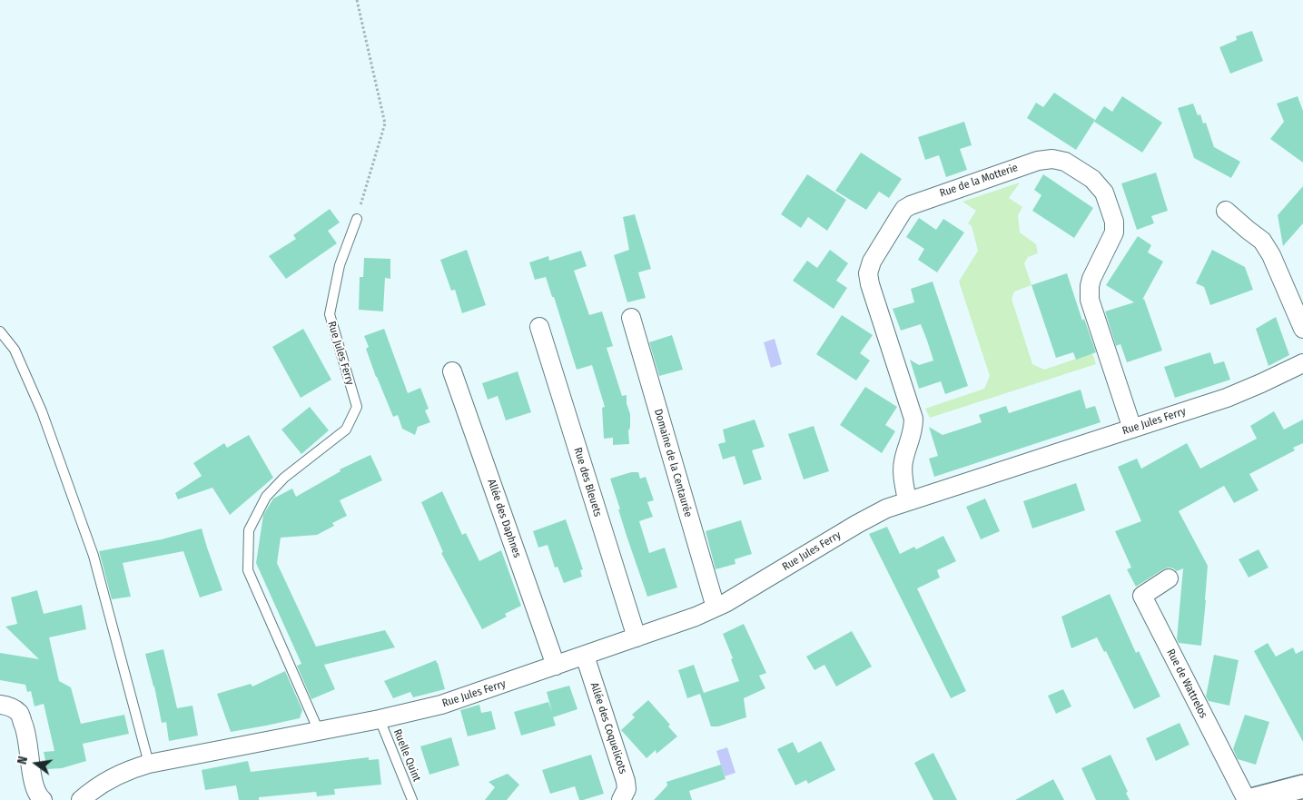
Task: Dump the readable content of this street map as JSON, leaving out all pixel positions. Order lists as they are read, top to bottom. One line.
{"streets":{"street":["Rue de la Motterie","Rue Jules Ferry","Domaine de la Centaurée","Rue des Bleuets","Allée des Daphnes","Rue de Wattrelos","Allée des Coquelicots"],"lane":["Ruelle Quint"]},"crossings":[["Rue de la Motterie","Rue Jules Ferry"],["Rue Jules Ferry","Domaine de la Centaurée"],["Rue Jules Ferry","Rue des Bleuets"],["Rue Jules Ferry","Allée des Daphnes"],["Rue Jules Ferry","Allée des Coquelicots"],["Rue Jules Ferry","Ruelle Quint"]],"north":"left"}
